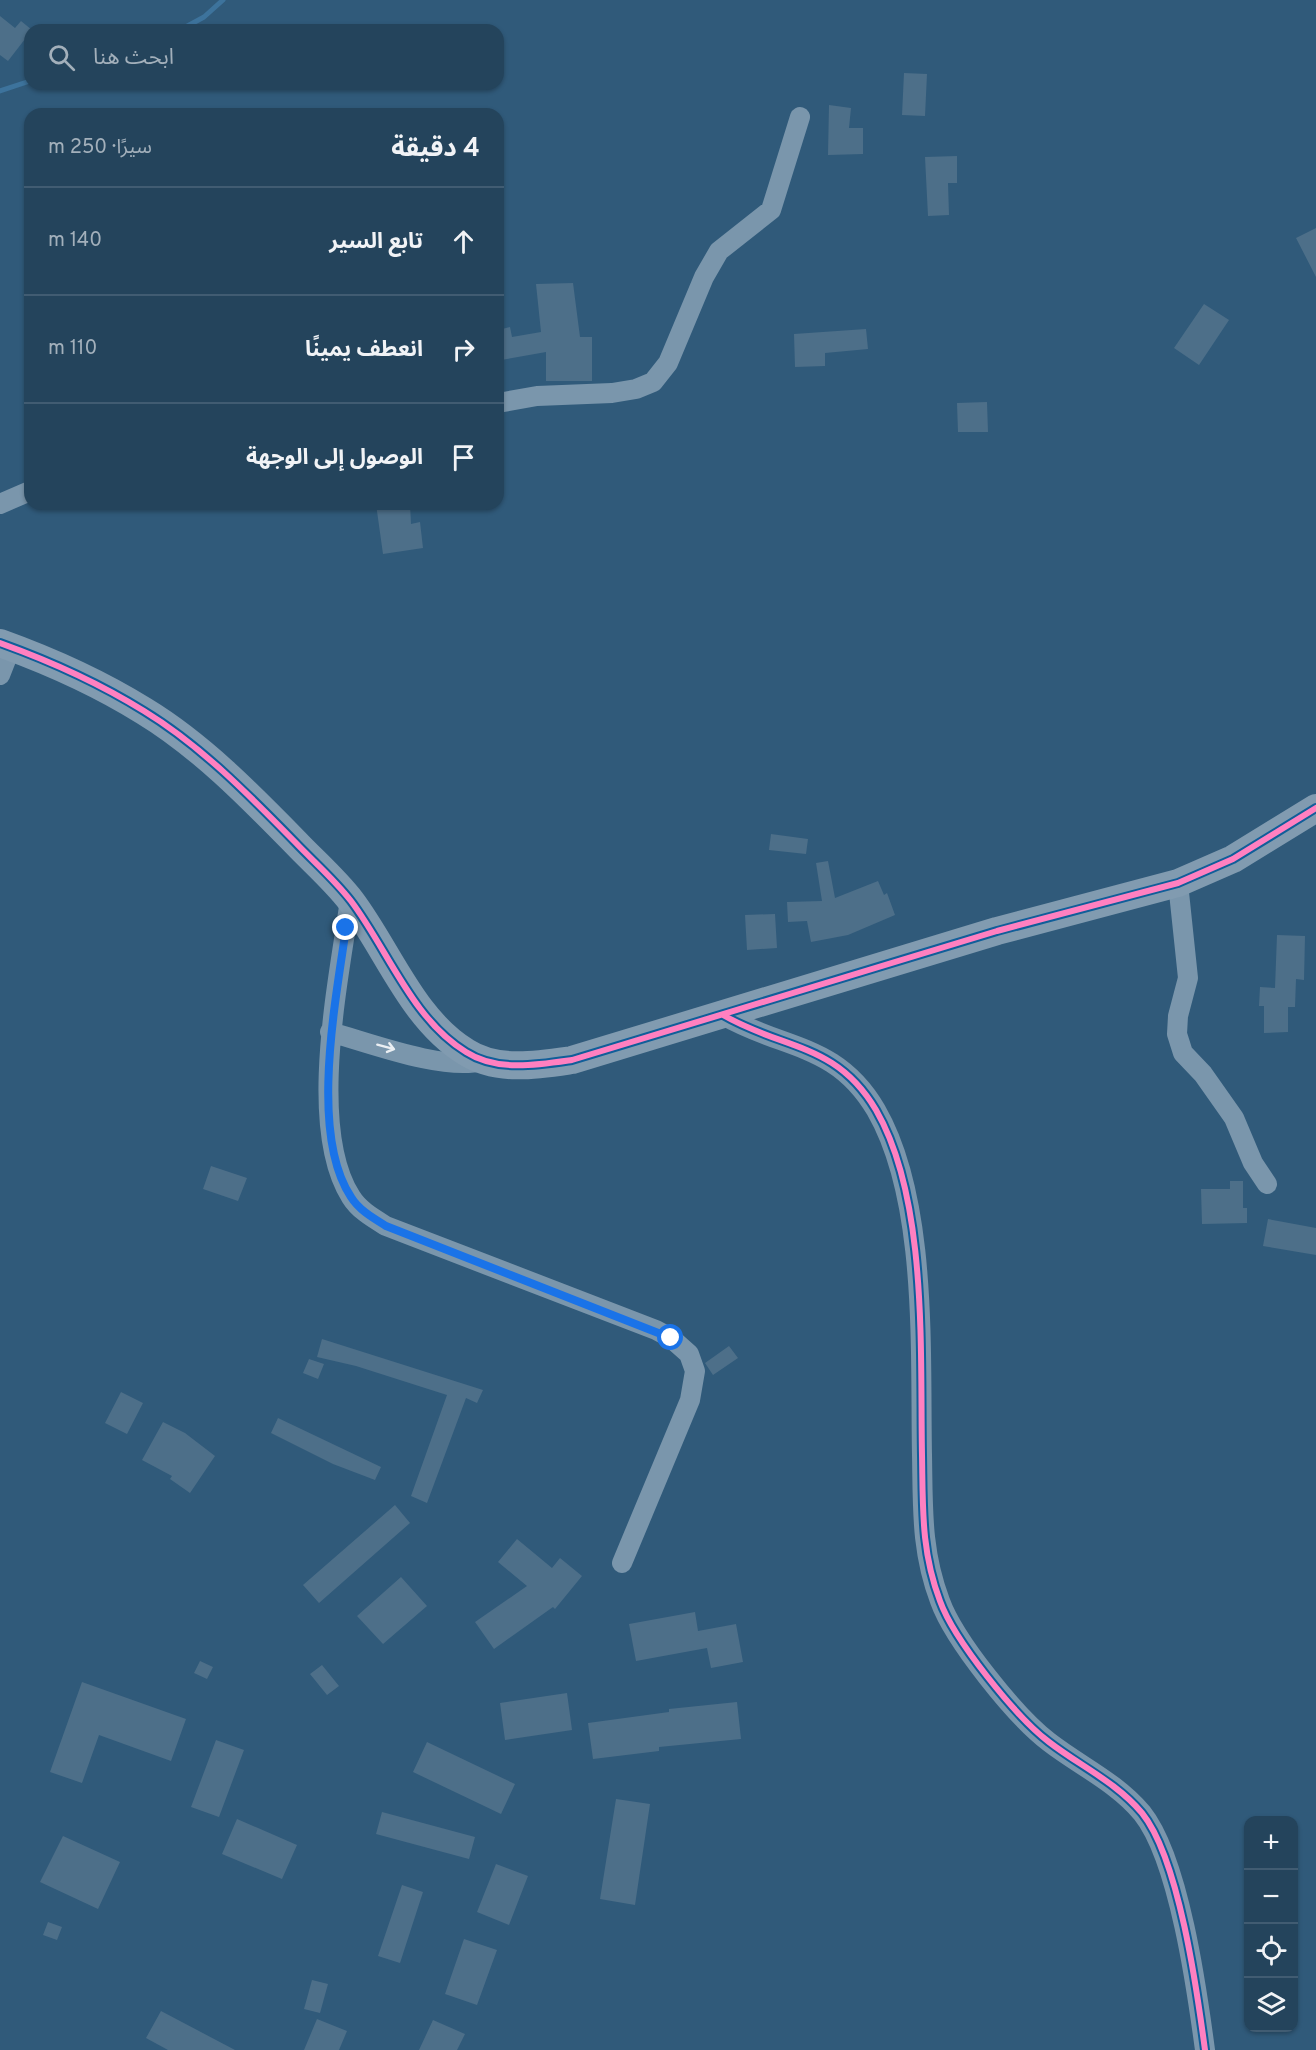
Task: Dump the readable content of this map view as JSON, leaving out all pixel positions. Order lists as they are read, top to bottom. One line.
{"page":{"search":"ابحث هنا","heading":["4 دقيقة","سيرًا · 250 m"],"list":[["تابع السير","140 m"],["انعطف يمينًا","110 m"],"الوصول إلى الوجهة"],"map_buttons":["+","−"]}}
